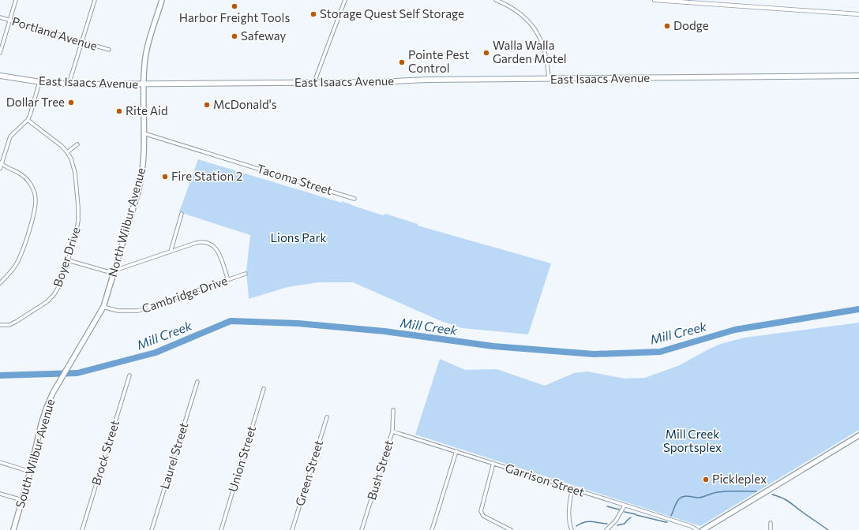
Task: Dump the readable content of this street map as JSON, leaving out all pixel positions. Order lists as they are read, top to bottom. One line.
{"streets":{"main road":["East Isaacs Avenue","North Wilbur Avenue","South Wilbur Avenue"],"street":["Portland Avenue","Tacoma Street","Boyer Drive","Cambridge Drive","Brock Street","Laurel Street","Union Street","Bush Street","Green Street","Garrison Street"]},"crossings":[["East Isaacs Avenue","North Wilbur Avenue"],["Tacoma Street","North Wilbur Avenue"],["North Wilbur Avenue","Cambridge Drive"],["North Wilbur Avenue","South Wilbur Avenue"],["Bush Street","Garrison Street"]],"water":["Mill Creek"],"parks":["Lions Park","Mill Creek Sportsplex"],"places":["Harbor Freight Tools","Storage Quest Self Storage","Dodge","Safeway","Walla Walla Garden Motel","Pointe Pest Control","Dollar Tree","McDonald's","Rite Aid","Fire Station 2","Pickleplex"]}
